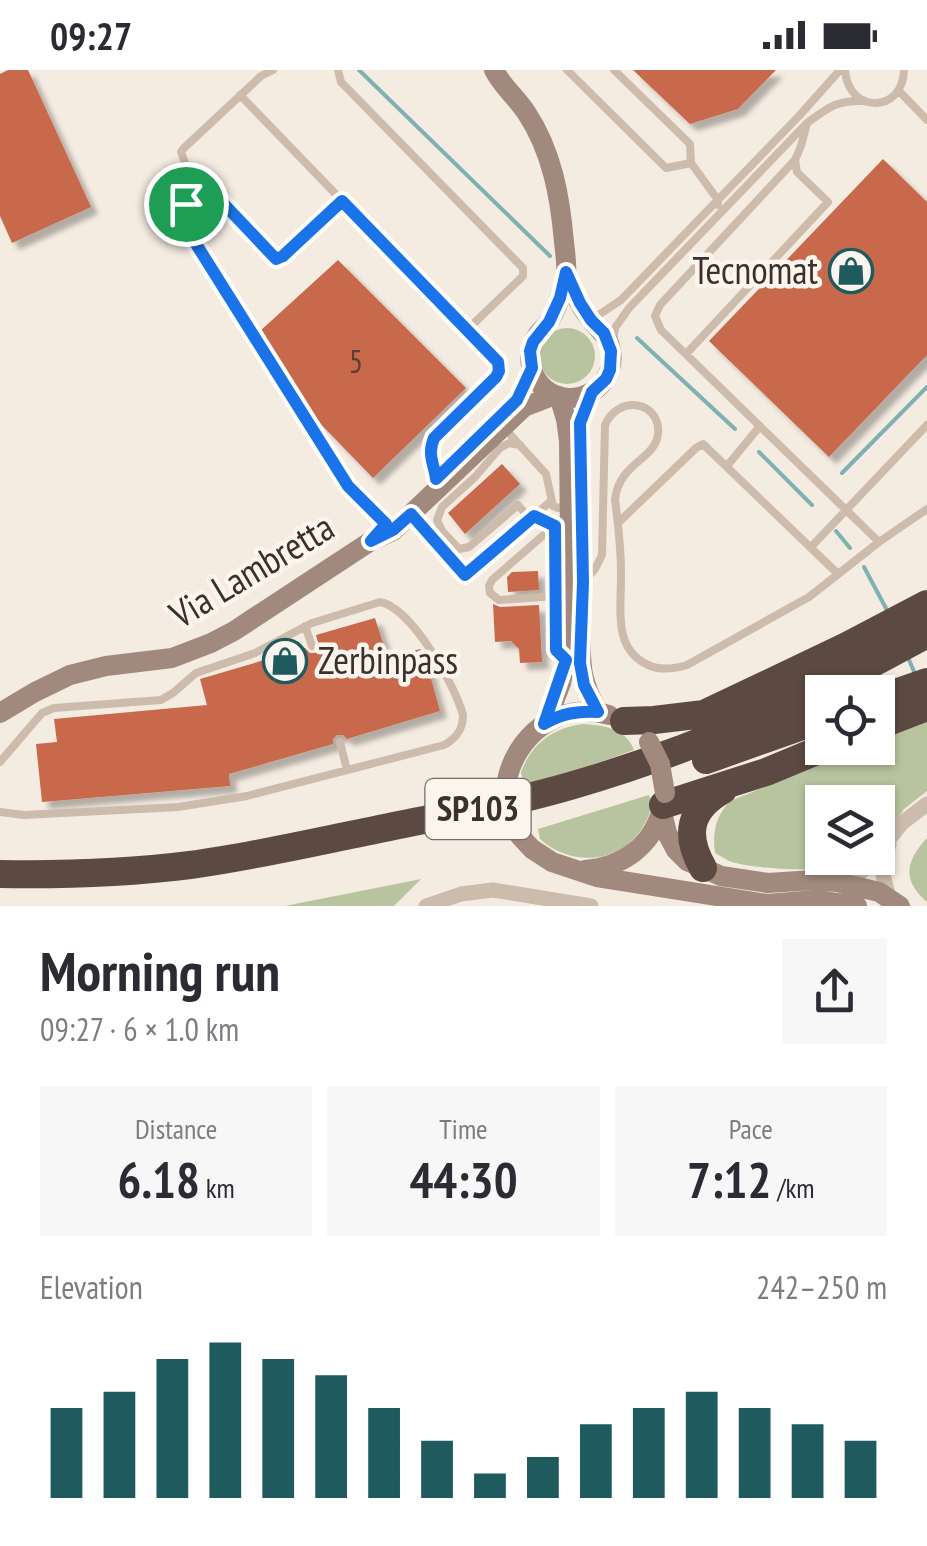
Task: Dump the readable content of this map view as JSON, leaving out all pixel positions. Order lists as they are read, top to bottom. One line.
{"streets":{"highway":["SP103"],"street":["Via Lambretta"]},"places":{"shop":["Tecnomat","Zerbinpass"]},"house_numbers":["5"],"page":{"status":"09:27","heading":["Morning run","09:27 · 6 × 1.0 km"],"stats":[["Distance","6.18 km"],["Time","44:30"],["Pace","7:12 /km"]],"chart":["Elevation","242–250 m"]}}
